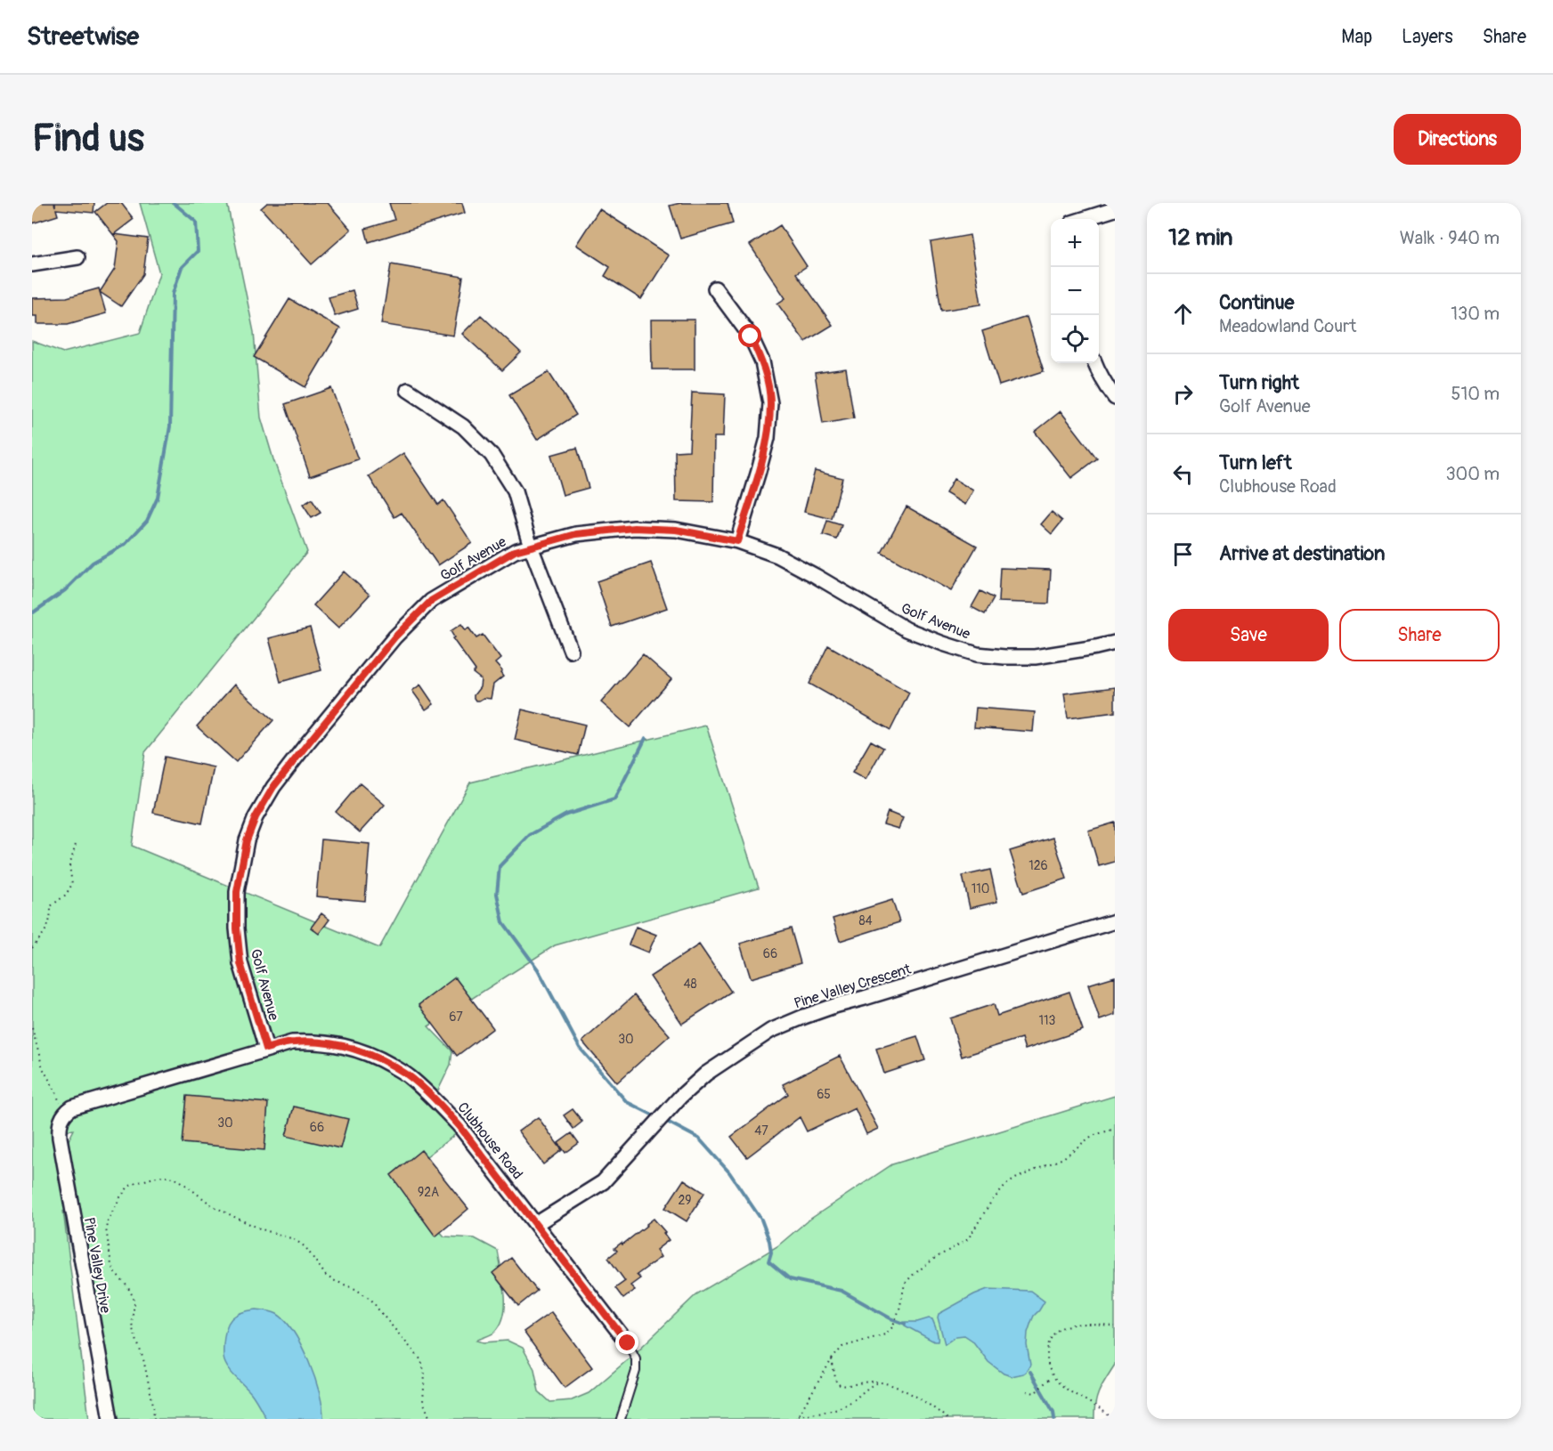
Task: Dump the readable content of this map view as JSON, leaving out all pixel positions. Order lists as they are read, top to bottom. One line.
{"streets":{"street":["Golf Avenue","Pine Valley Crescent","Clubhouse Road","Pine Valley Drive"]},"crossings":[["Golf Avenue","Clubhouse Road"],["Pine Valley Crescent","Clubhouse Road"],["Clubhouse Road","Pine Valley Drive"]],"house_numbers":["126","110","84","66","48","67","113","30","65","30","66","47","92A","29"],"page":{"header":"Streetwise","nav":["Map","Layers","Share"],"buttons":["Directions",["Save","Share"]],"title":"Find us","heading":["12 min","Walk · 940 m"],"map_buttons":["+","−"],"list":[["Continue","Meadowland Court","130 m"],["Turn right","Golf Avenue","510 m"],["Turn left","Clubhouse Road","300 m"],"Arrive at destination"]}}
